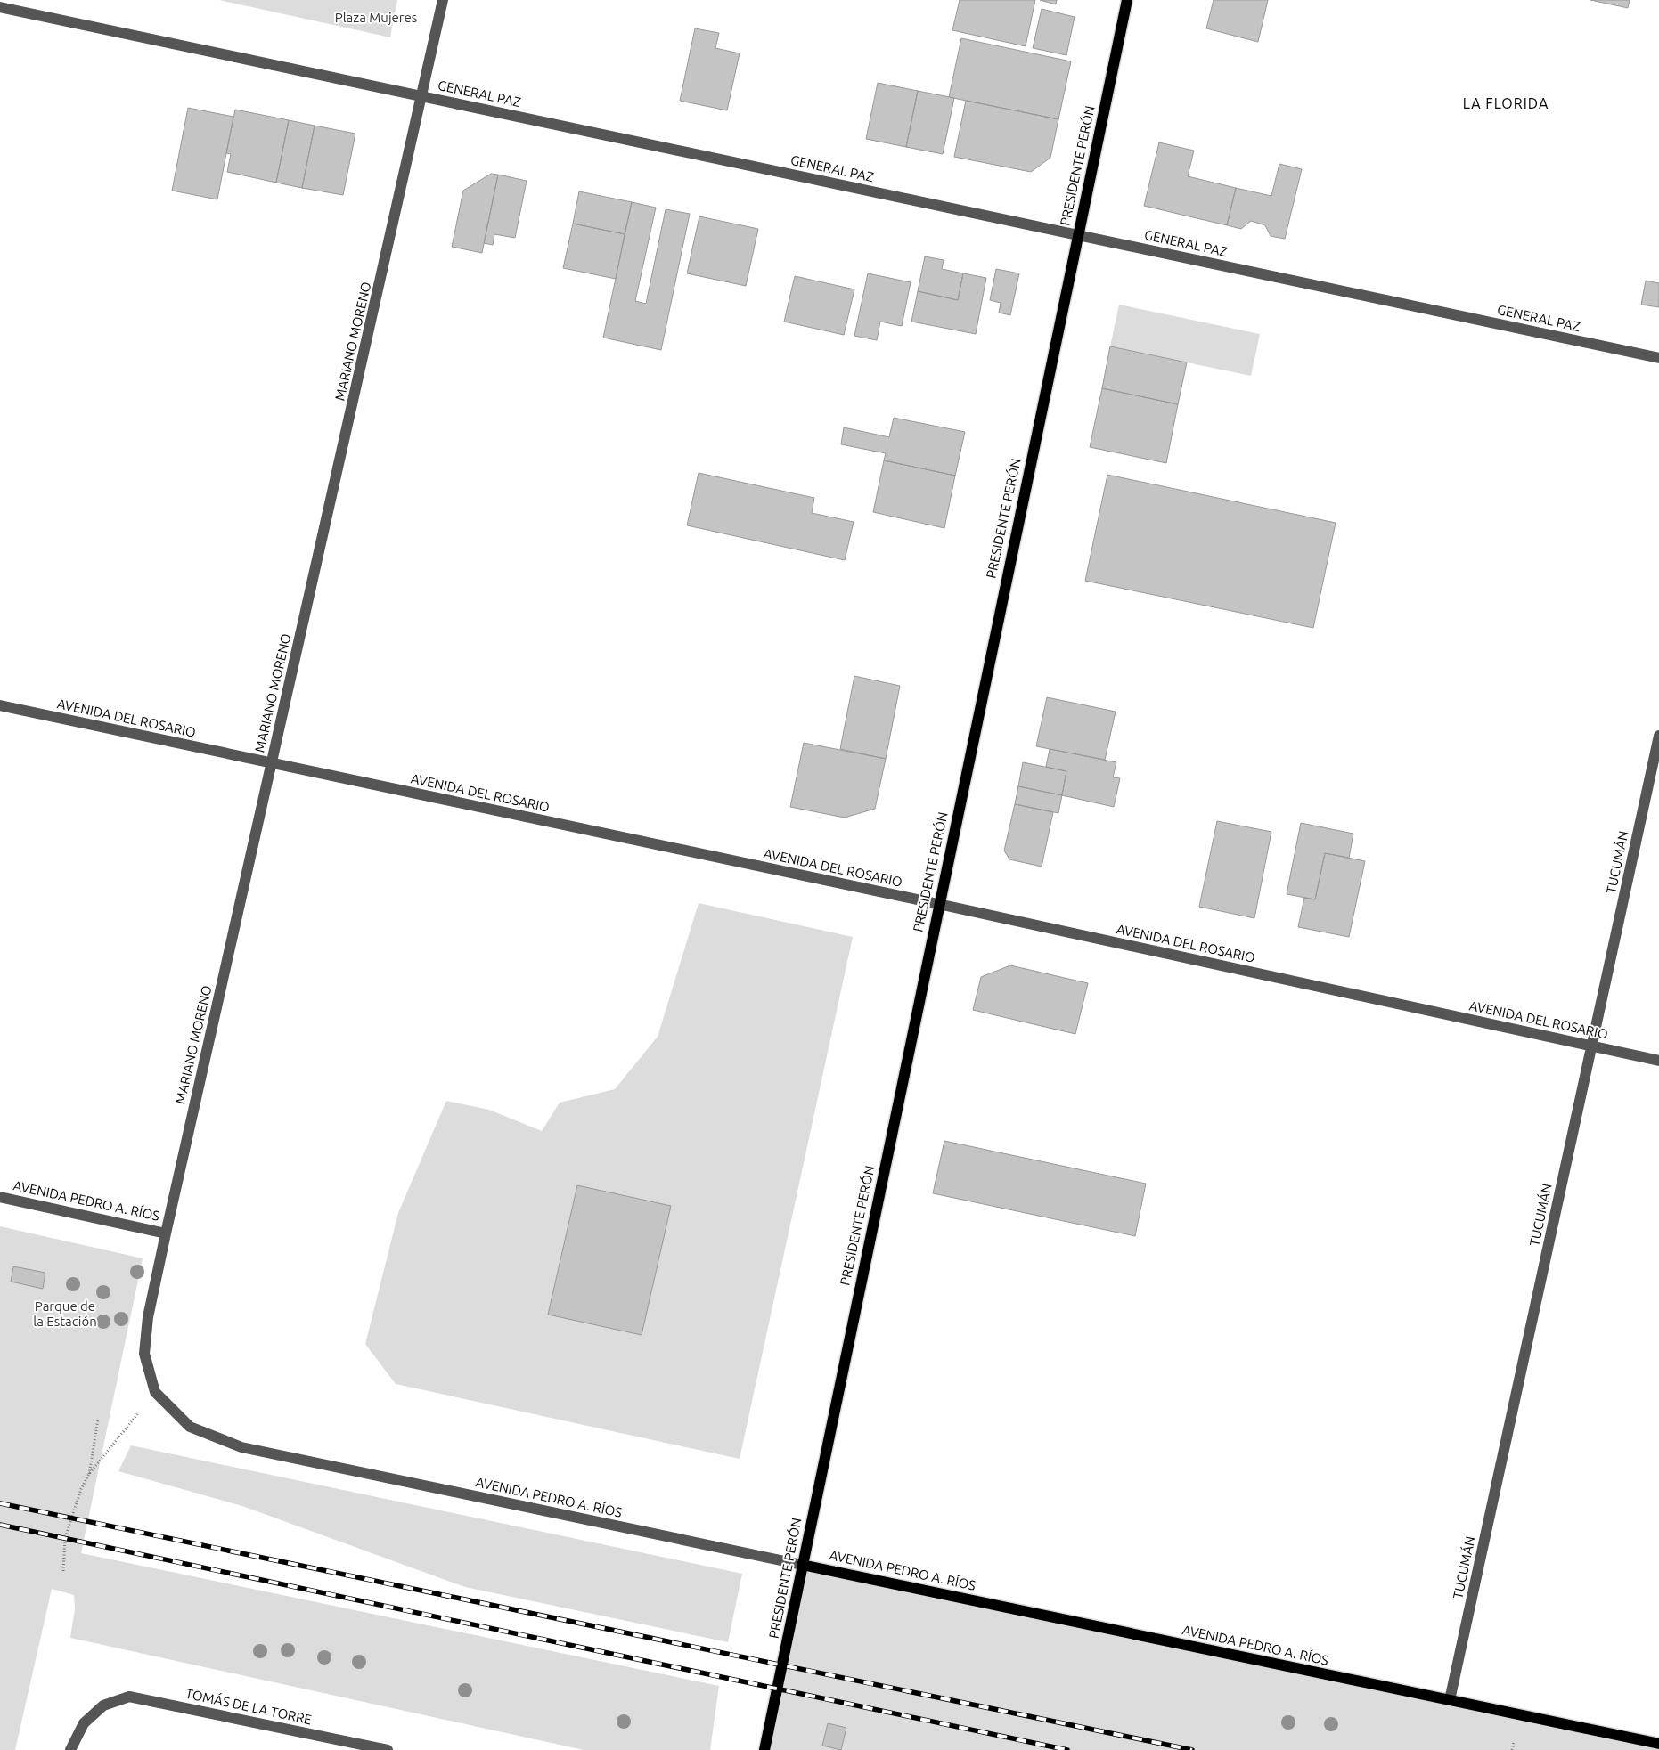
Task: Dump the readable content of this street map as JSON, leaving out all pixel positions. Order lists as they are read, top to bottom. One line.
{"streets":{"main road":["PRESIDENTE PERÓN","AVENIDA PEDRO A. RÍOS"],"street":["GENERAL PAZ","MARIANO MORENO","AVENIDA DEL ROSARIO","TUCUMÁN","TOMÁS DE LA TORRE"]},"crossings":[["GENERAL PAZ","PRESIDENTE PERÓN"],["GENERAL PAZ","MARIANO MORENO"],["PRESIDENTE PERÓN","AVENIDA DEL ROSARIO"],["PRESIDENTE PERÓN","AVENIDA PEDRO A. RÍOS"],["MARIANO MORENO","AVENIDA DEL ROSARIO"],["MARIANO MORENO","AVENIDA PEDRO A. RÍOS"],["AVENIDA DEL ROSARIO","TUCUMÁN"],["TUCUMÁN","AVENIDA PEDRO A. RÍOS"]],"districts":["LA FLORIDA"],"parks":["Plaza Mujeres","Parque de la Estación"]}
